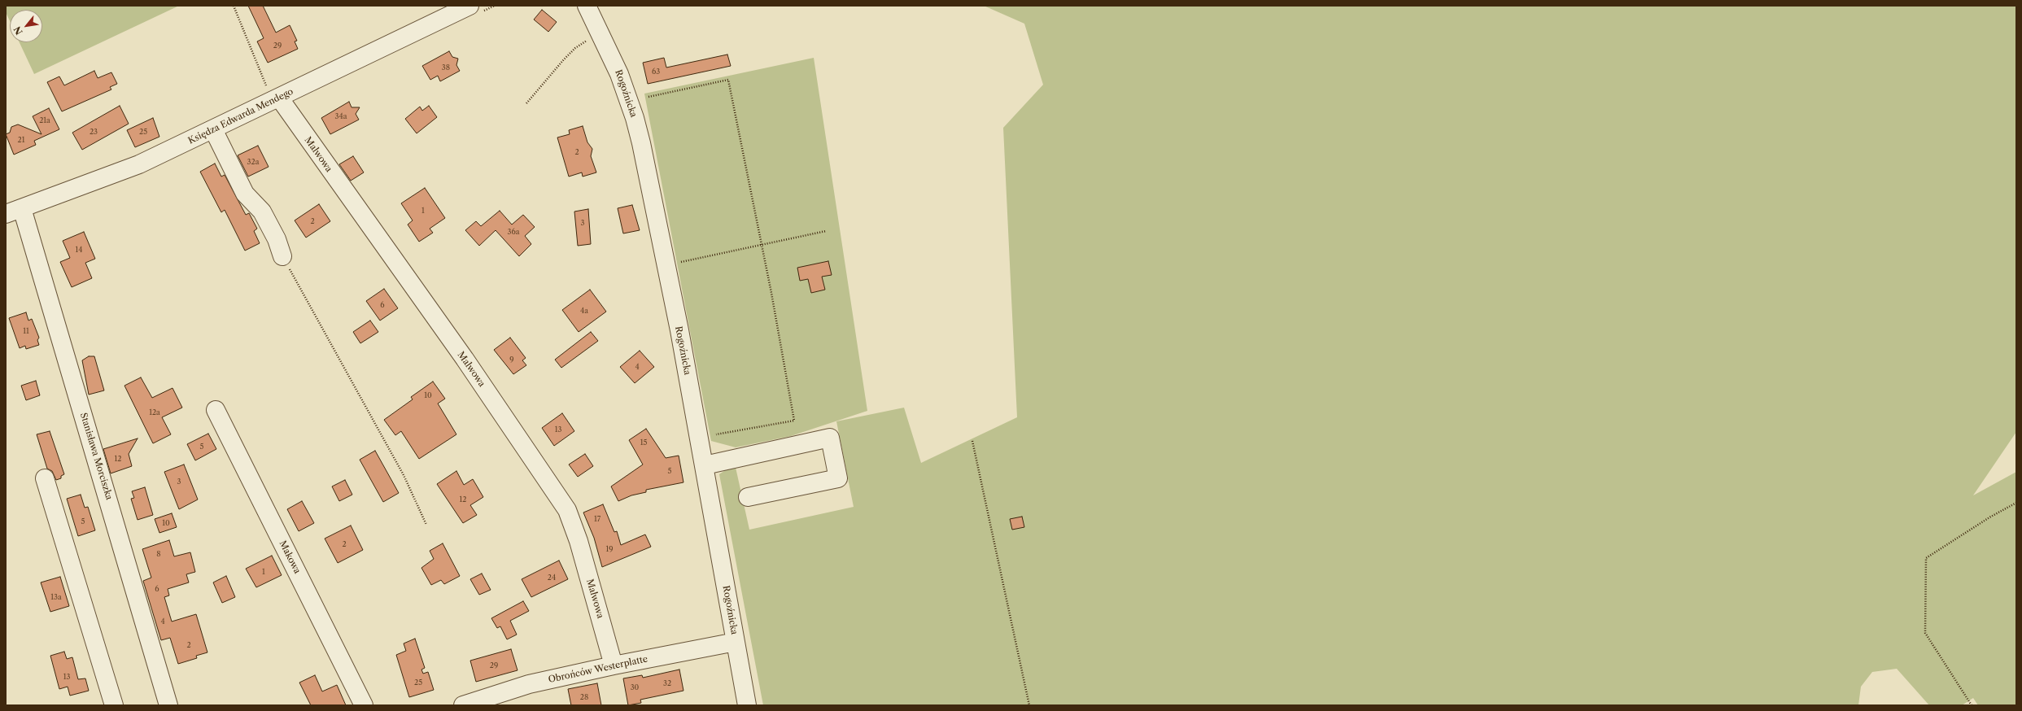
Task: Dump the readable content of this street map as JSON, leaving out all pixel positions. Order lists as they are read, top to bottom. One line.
{"streets":{"street":["Rogoźnicka","Księdza Edwarda Mendego","Malwowa","Stanisława Morciszka","Makowa","Obrońców Westerplatte"]},"crossings":[["Rogoźnicka","Obrońców Westerplatte"],["Księdza Edwarda Mendego","Malwowa"],["Księdza Edwarda Mendego","Stanisława Morciszka"],["Malwowa","Obrońców Westerplatte"]],"house_numbers":["29","38","63","34a","21a","23","25","21","2","32a","1","2","3","36a","14","6","4a","11","9","4","10","12a","13","15","5","12","5","3","12","17","5","10","2","19","8","1","24","6","13a","4","2","29","13","25","32","30","28"],"north":"bottom left"}
